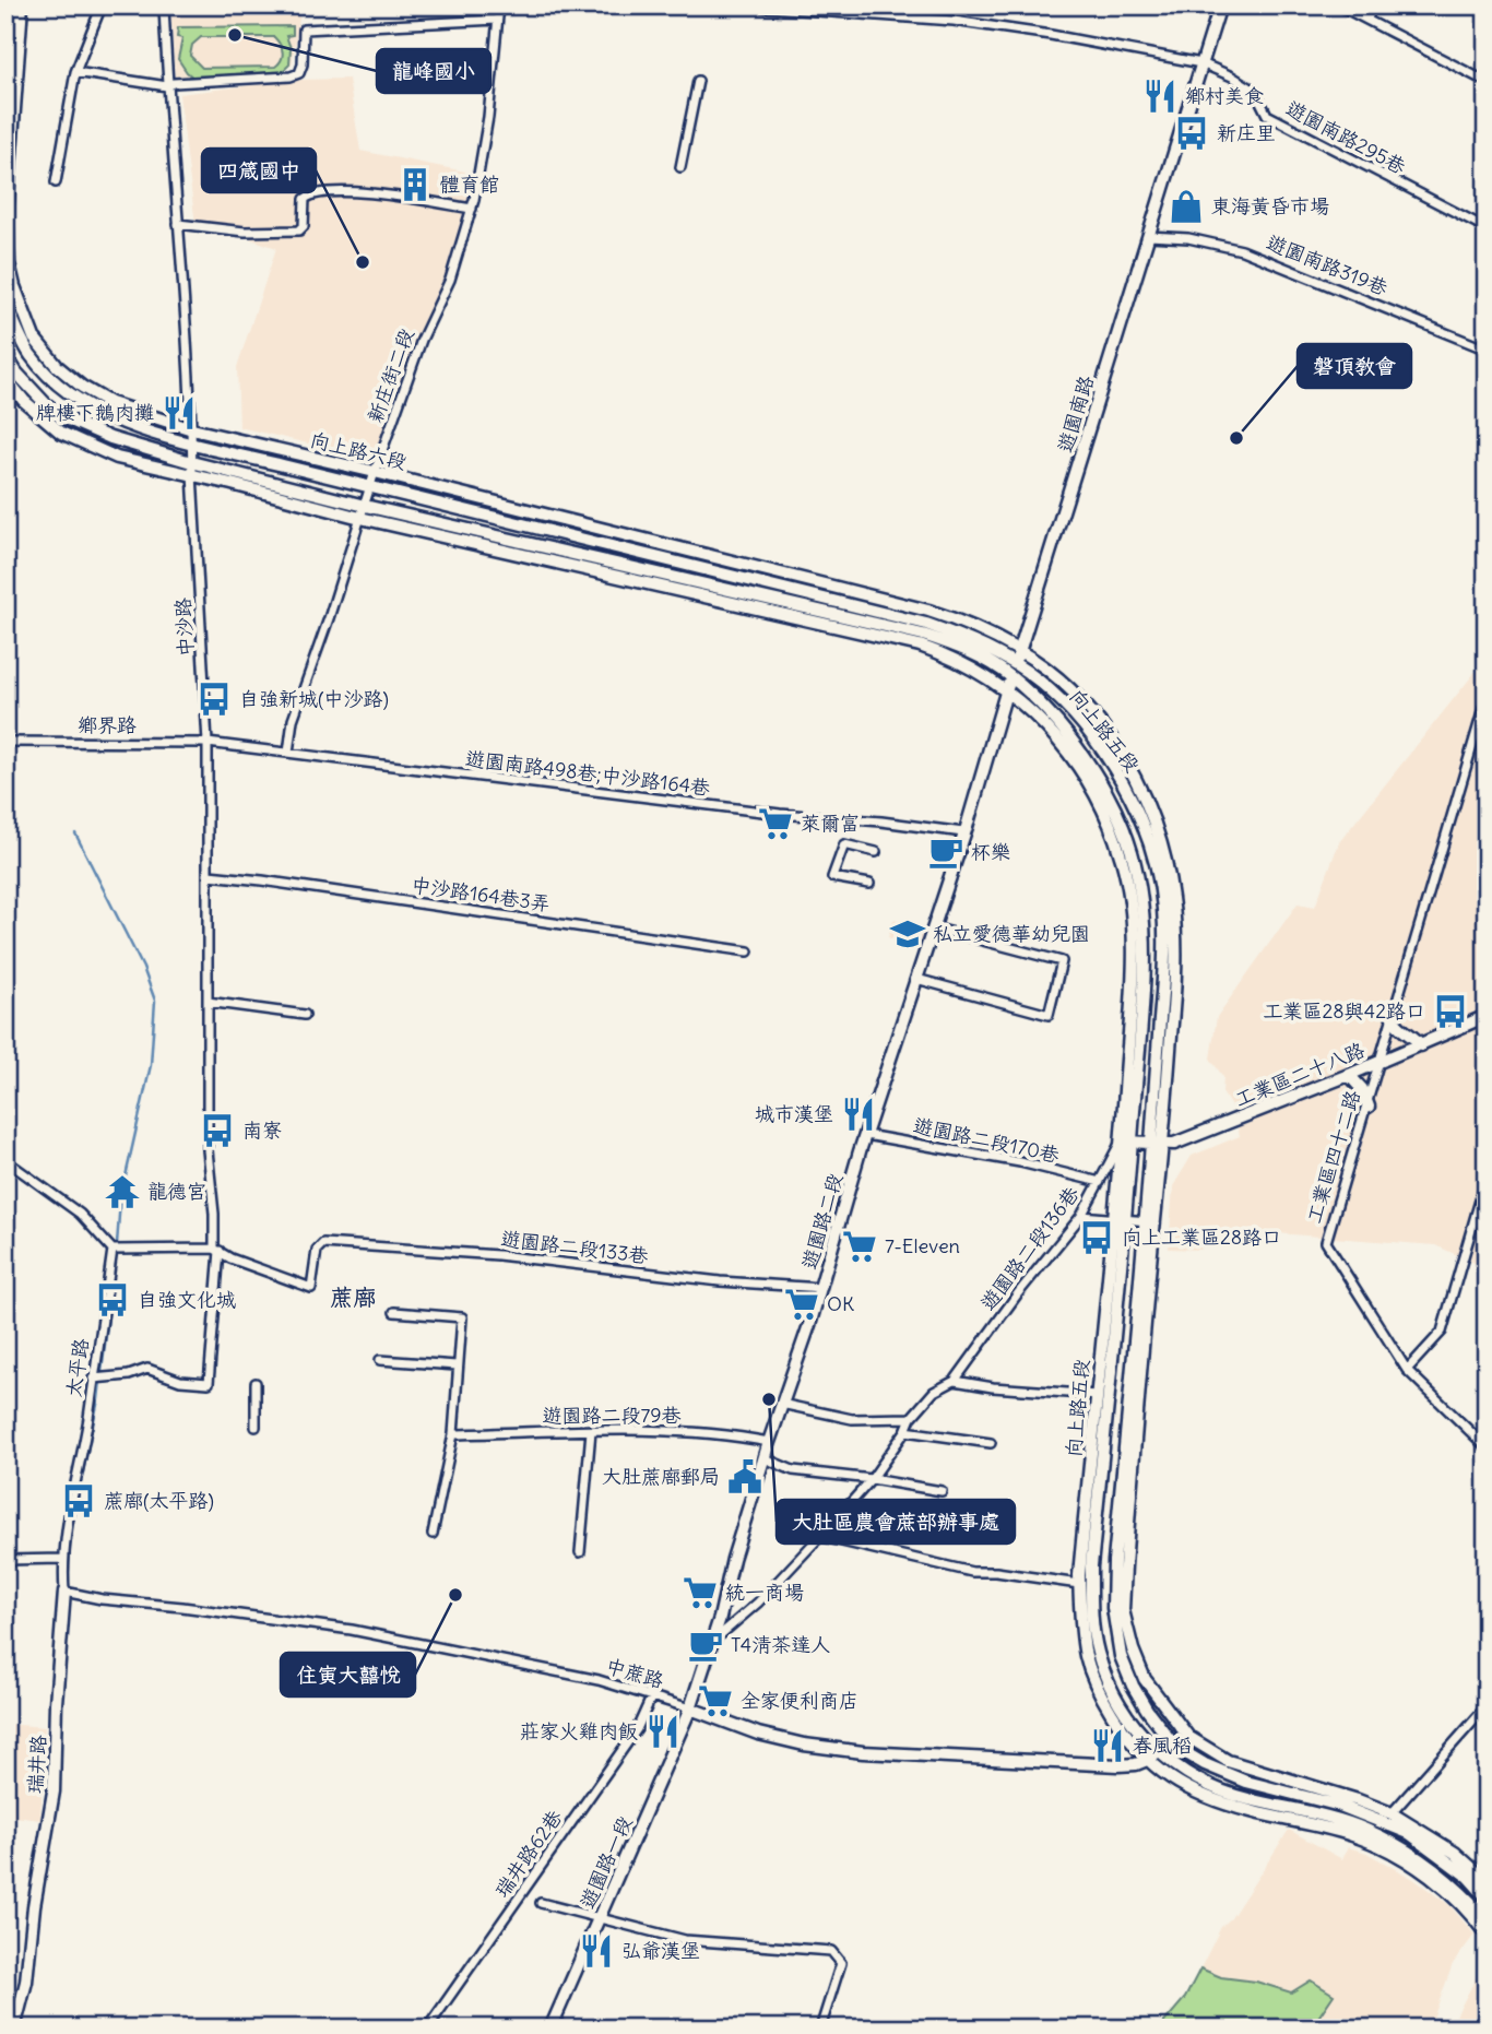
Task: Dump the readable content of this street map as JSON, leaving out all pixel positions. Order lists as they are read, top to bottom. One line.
{"streets":{"main road":["遊園南路","向上路六段","向上路五段","工業區二十八路","遊園路二段","中蔗路","瑞井路","遊園路一段"],"street":["遊園南路295巷","遊園南路319巷","新庄街二段","中沙路","鄉界路","遊園南路498巷;中沙路164巷","中沙路164巷3弄","遊園路二段170巷","工業區四十二路","遊園路二段133巷","遊園路二段136巷","太平路","遊園路二段79巷","瑞井路62巷"]},"crossings":[["遊園南路295巷","遊園南路"],["遊園南路319巷","遊園南路"],["新庄街二段","向上路六段"],["新庄街二段","遊園南路498巷;中沙路164巷"],["遊園南路","向上路六段"],["遊園南路","向上路五段"],["遊園南路","遊園南路498巷;中沙路164巷"],["遊園南路","遊園路二段"],["向上路六段","中沙路"],["向上路六段","向上路五段"],["中沙路","鄉界路"],["中沙路","遊園南路498巷;中沙路164巷"],["中沙路","中沙路164巷3弄"],["中沙路","遊園路二段133巷"],["中沙路","太平路"],["鄉界路","遊園南路498巷;中沙路164巷"],["向上路五段","工業區二十八路"],["向上路五段","遊園路二段136巷"],["向上路五段","中蔗路"],["遊園南路498巷;中沙路164巷","遊園路二段"],["工業區二十八路","工業區四十二路"],["工業區二十八路","遊園路二段136巷"],["遊園路二段170巷","遊園路二段"],["遊園路二段170巷","遊園路二段136巷"],["遊園路二段","遊園路二段133巷"],["遊園路二段","遊園路二段79巷"],["遊園路二段","中蔗路"],["遊園路二段","遊園路一段"],["太平路","中蔗路"],["太平路","瑞井路"],["中蔗路","瑞井路"],["中蔗路","瑞井路62巷"],["中蔗路","遊園路一段"]],"districts":["蔗廍"],"places":{"other":["龍峰國小","四箴國中","磐頂教會","大肚區農會蔗部辦事處","住寅大囍悅"],"restaurant":["鄉村美食","牌樓下鵝肉攤","城市漢堡","莊家火雞肉飯","春風稻","弘爺漢堡"],"bus stop":["新庄里","自強新城(中沙路)","工業區28與42路口","南寮","向上工業區28路口","自強文化城","蔗廍(太平路)"],"building":["體育館"],"shop":["東海黃昏市場"],"supermarket":["萊爾富","7-Eleven","OK","統一商場","全家便利商店"],"cafe":["杯樂","T4清茶達人"],"school or university":["私立愛德華幼兒園"],"temple":["龍德宮"],"public building":["大肚蔗廍郵局"]}}
